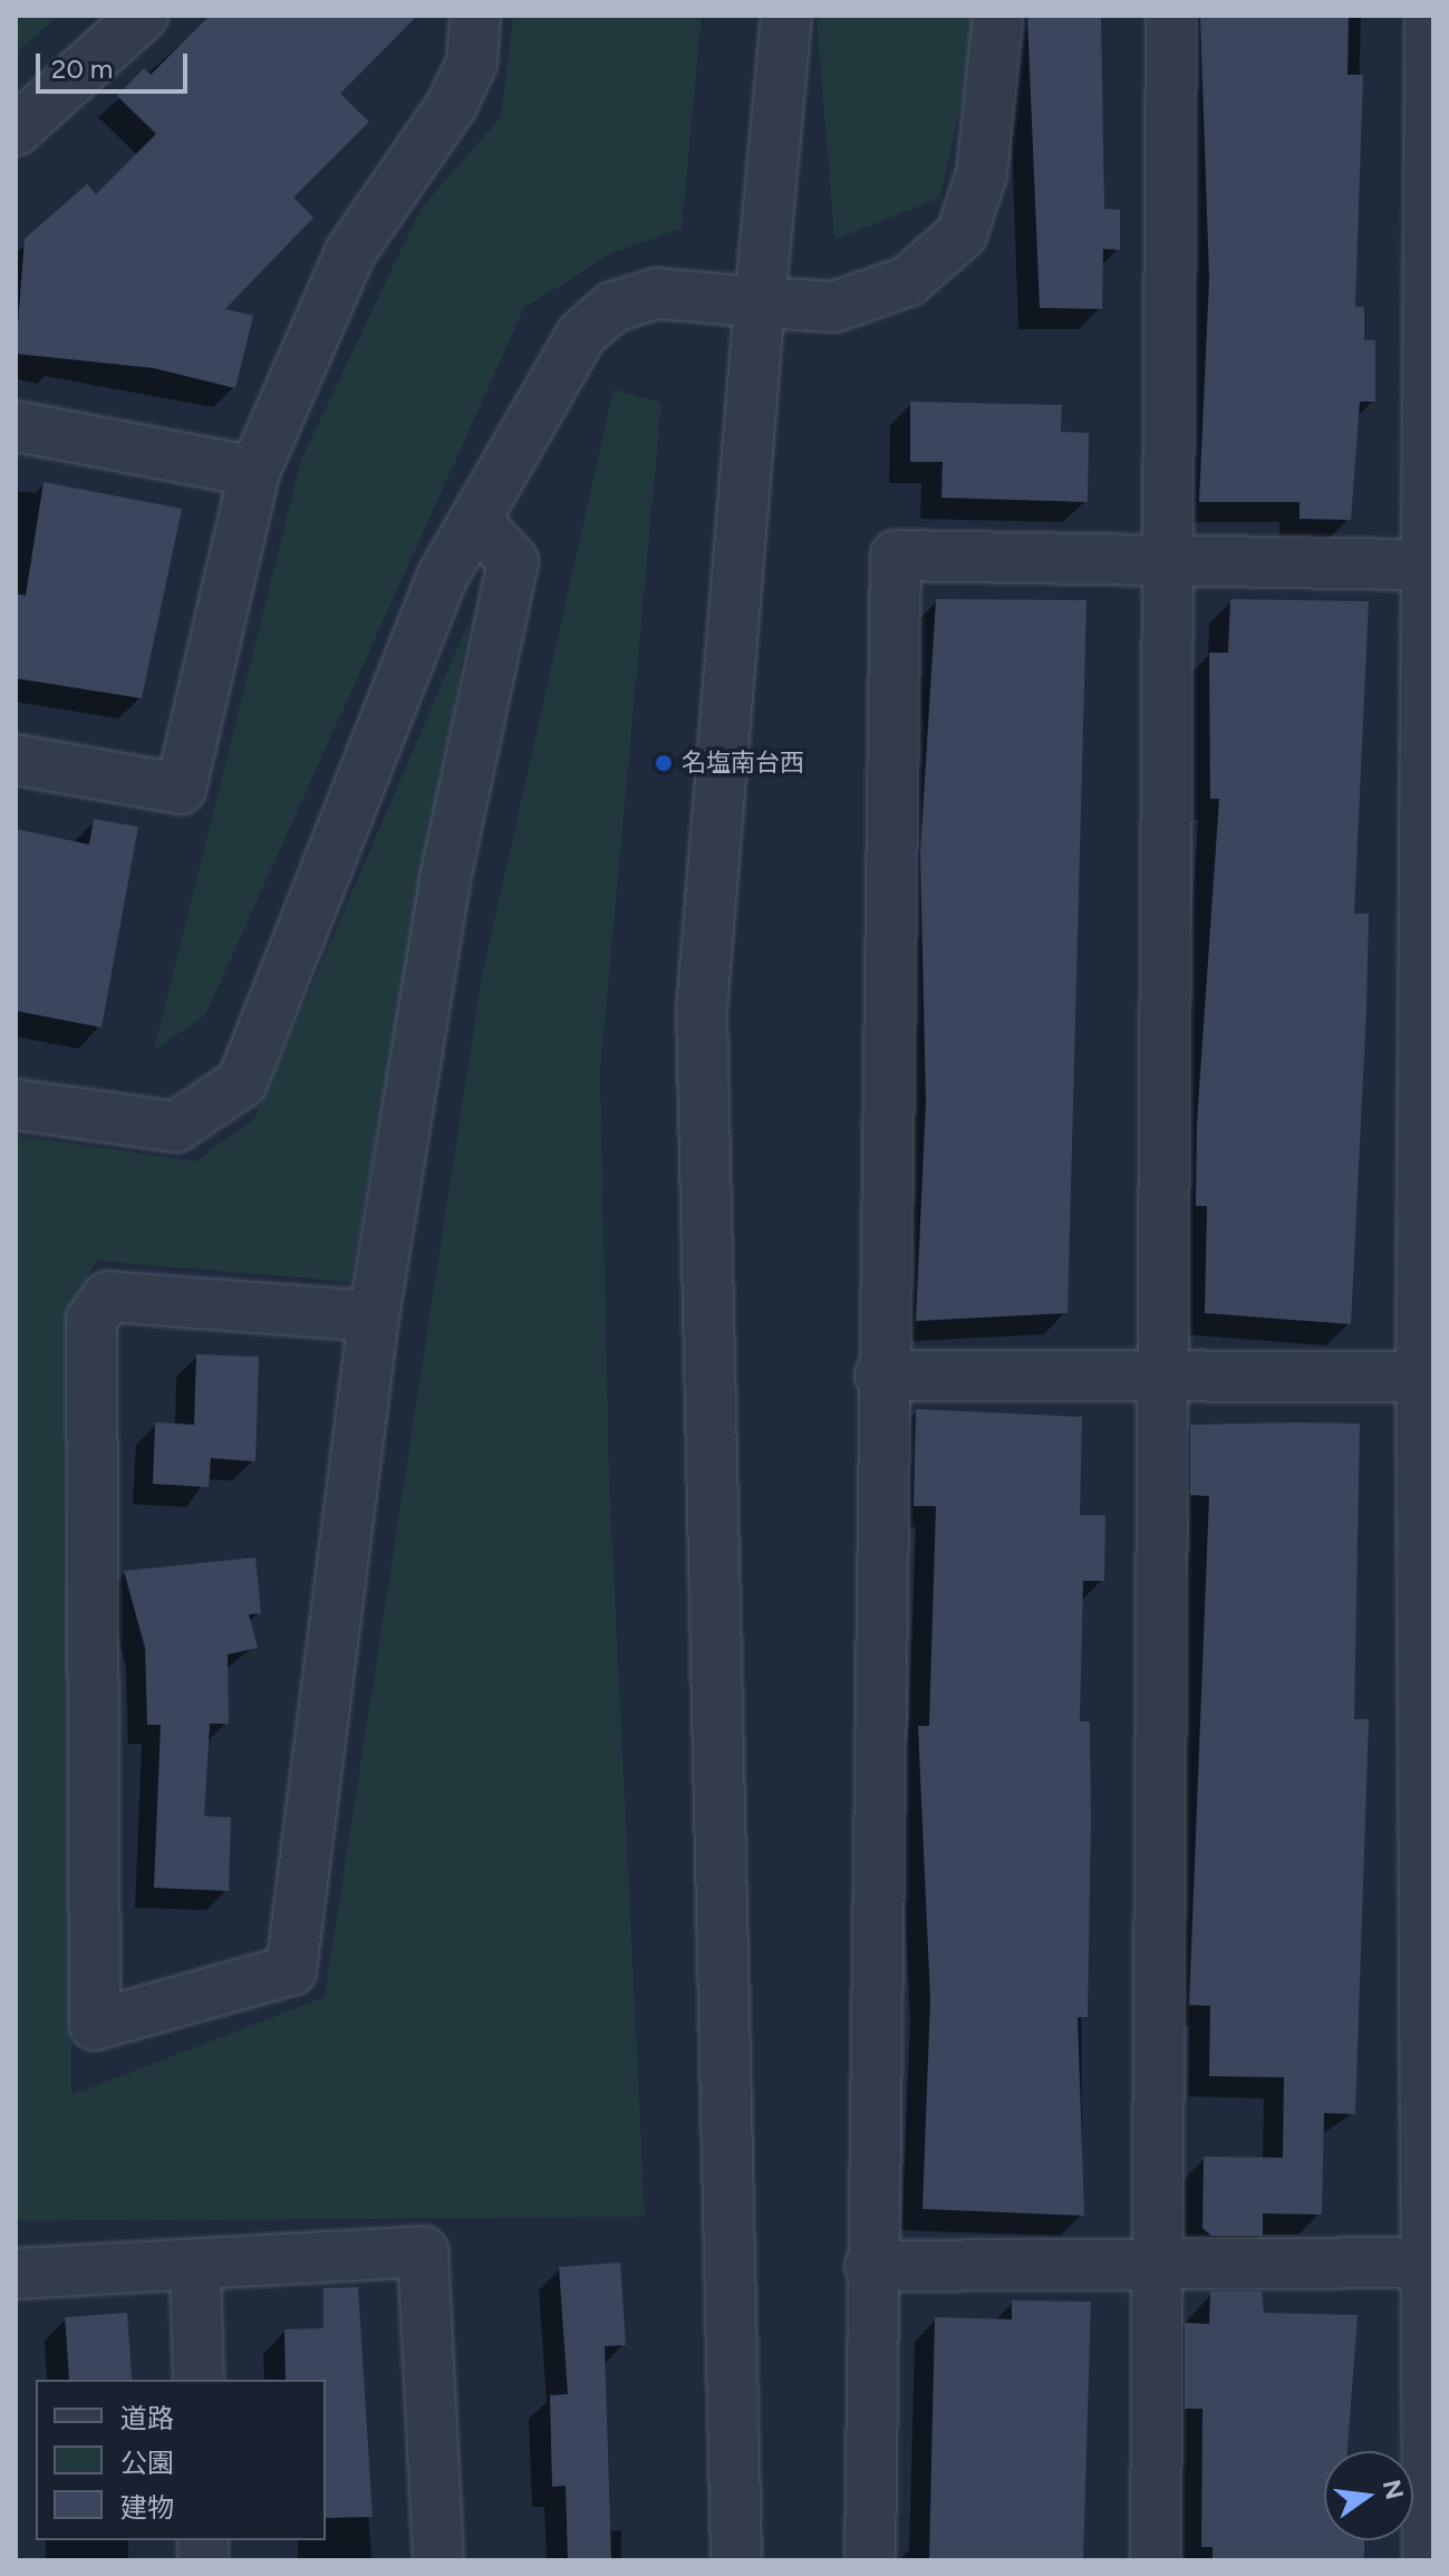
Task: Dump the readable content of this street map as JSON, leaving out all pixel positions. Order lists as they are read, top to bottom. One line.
{"places":["名塩南台西"],"legend":["道路","公園","建物"],"scale_bar":"20 m","north":"right"}
